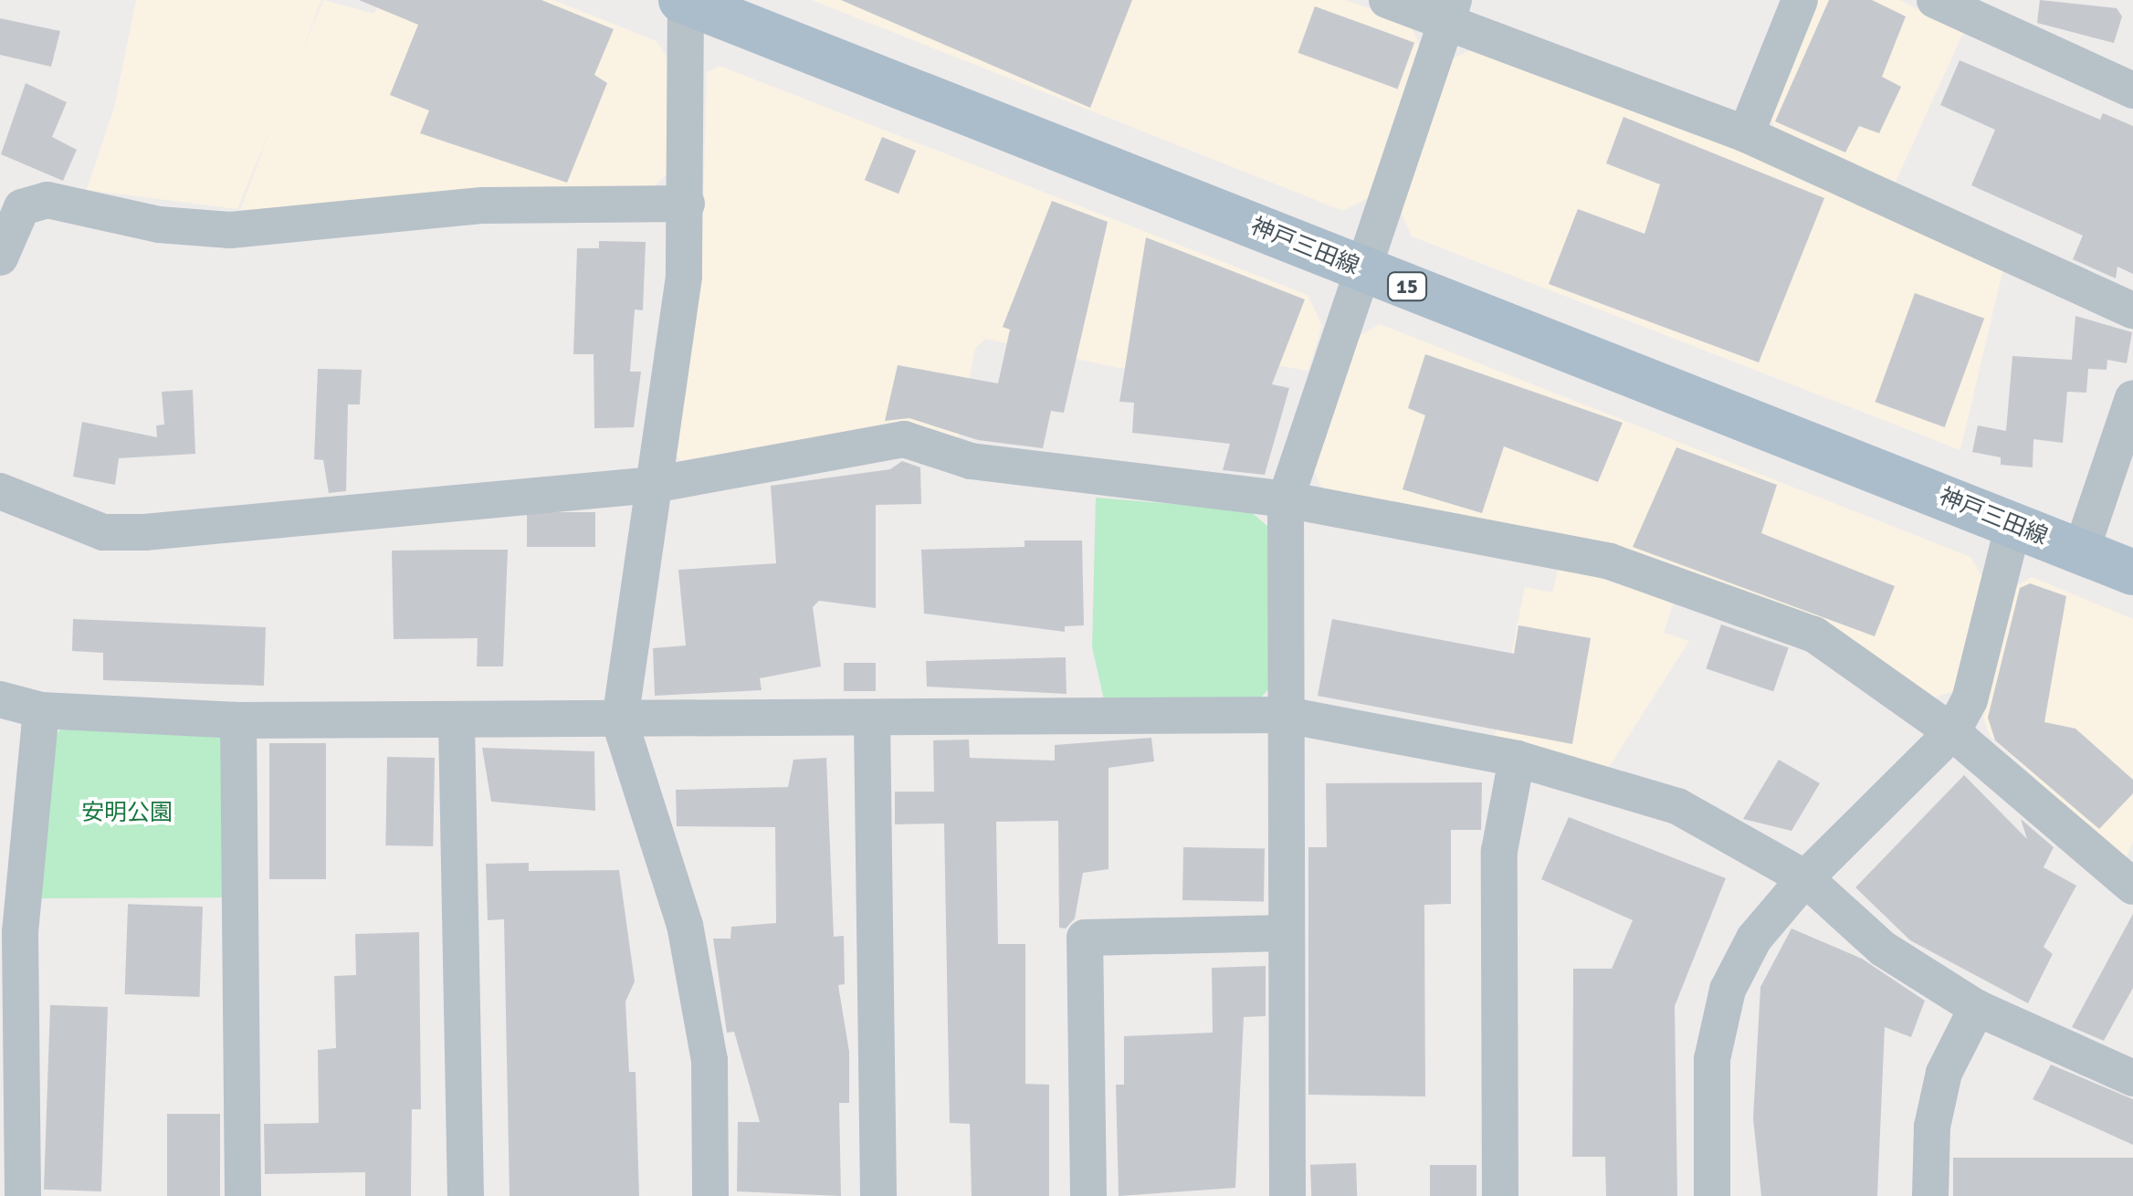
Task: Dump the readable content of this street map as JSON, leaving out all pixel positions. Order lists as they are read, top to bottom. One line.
{"streets":{"main road":["神戸三田線","15"]},"parks":["安明公園"]}
